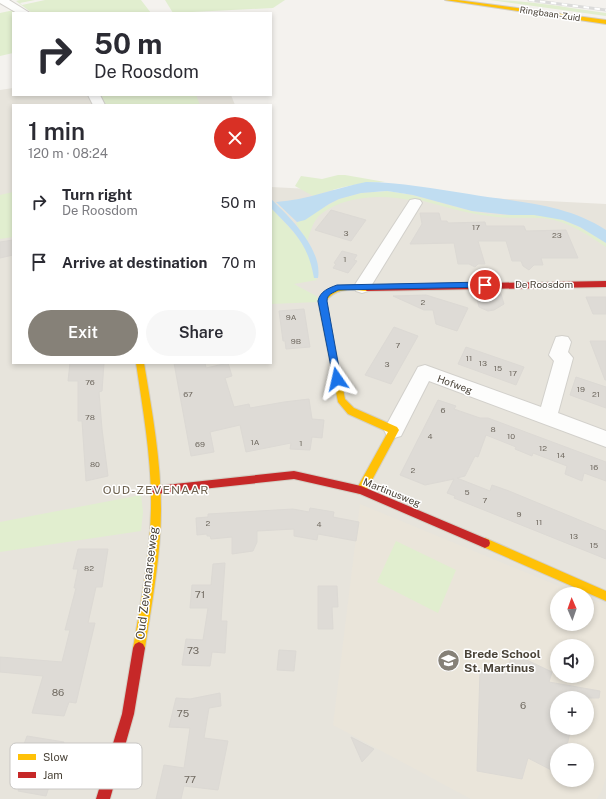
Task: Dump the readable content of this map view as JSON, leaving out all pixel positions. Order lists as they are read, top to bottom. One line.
{"streets":{"street":["Ringbaan-Zuid","De Roosdom","Hofweg","Martinusweg","Oud Zevenaarseweg"]},"crossings":[["De Roosdom","Hofweg"],["Hofweg","Martinusweg"],["Martinusweg","Oud Zevenaarseweg"]],"districts":["OUD-ZEVENAAR"],"places":{"school or university":["Brede School St. Martinus"]},"house_numbers":["17","3","23","1","2","9A","9B","7","11","13","3","15","17","76","19","67","21","6","78","8","4","10","1A","1","69","12","14","80","16","2","5","7","9","11","2","4","13","15","82","71","73","86","6","75","77"],"legend":["Slow","Jam"],"north":"top","page":{"turn":["50 m","De Roosdom"],"heading":["1 min","120 m · 08:24"],"list":[{"name":"Turn right","note":"De Roosdom","value":"50 m"},{"name":"Arrive at destination","value":"70 m"}],"buttons":["Exit","Share"],"map_buttons":["+","−"]}}
